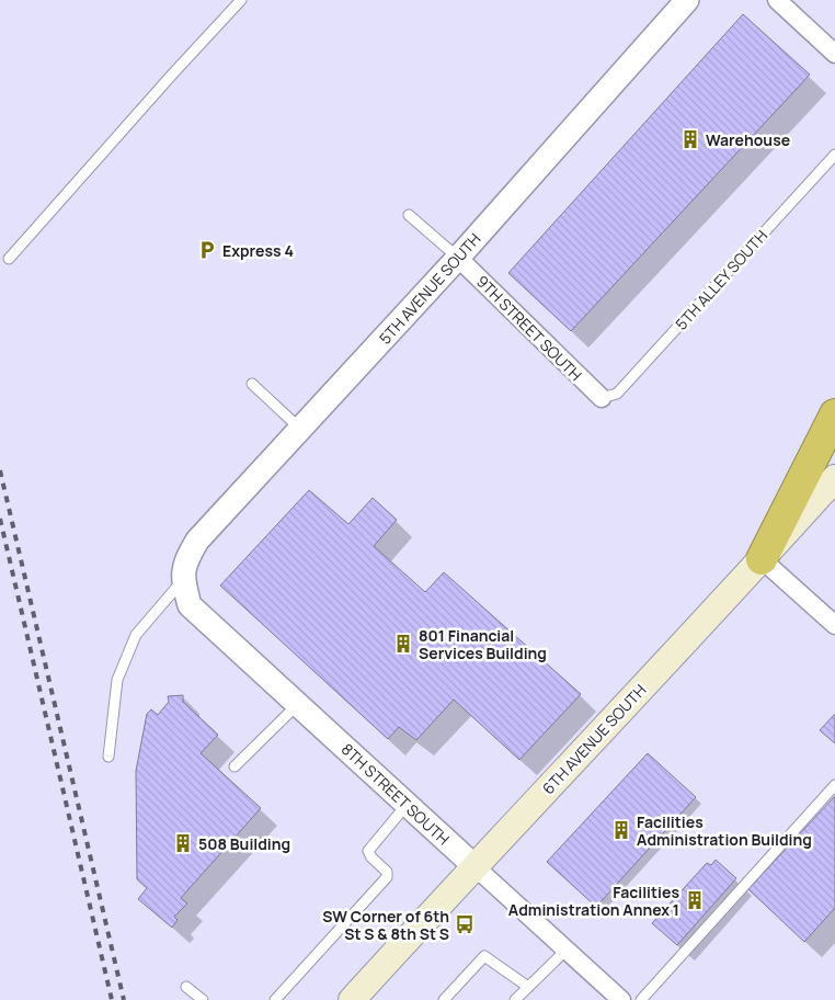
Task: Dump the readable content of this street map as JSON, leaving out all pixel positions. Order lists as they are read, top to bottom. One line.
{"streets":{"main road":["6TH AVENUE SOUTH"],"street":["5TH AVENUE SOUTH","9TH STREET SOUTH","8TH STREET SOUTH"],"lane":["5TH ALLEY SOUTH"]},"crossings":[["5TH ALLEY SOUTH","9TH STREET SOUTH"],["5TH AVENUE SOUTH","9TH STREET SOUTH"],["5TH AVENUE SOUTH","8TH STREET SOUTH"],["6TH AVENUE SOUTH","8TH STREET SOUTH"]],"places":{"building":["Warehouse","801 Financial Services Building","Facilities Administration Building","508 Building","Facilities Administration Annex 1"],"parking":["Express 4"],"bus stop":["SW Corner of 6th St S & 8th St S"]}}
